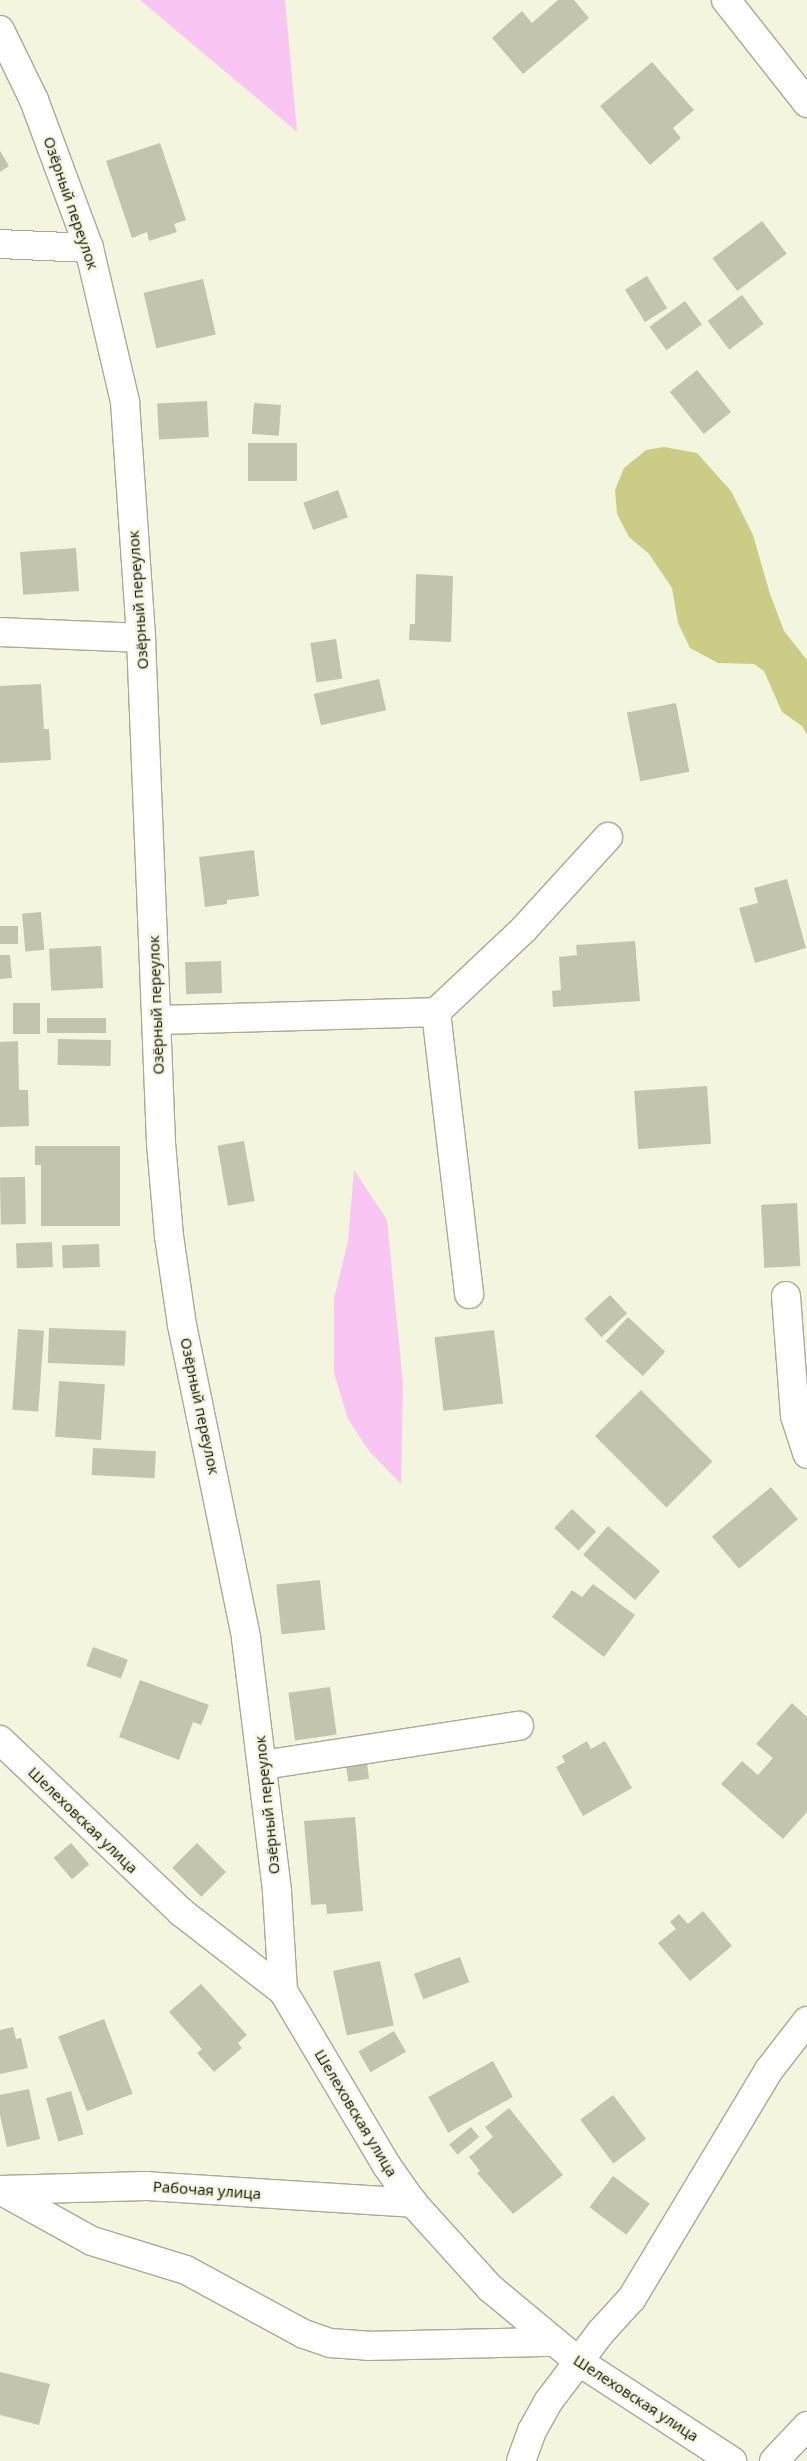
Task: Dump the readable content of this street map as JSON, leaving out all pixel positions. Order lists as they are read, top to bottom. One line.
{"streets":{"street":["Озёрный переулок","Шелеховская улица","Рабочая улица"]},"crossings":[["Озёрный переулок","Шелеховская улица"],["Шелеховская улица","Рабочая улица"]]}
